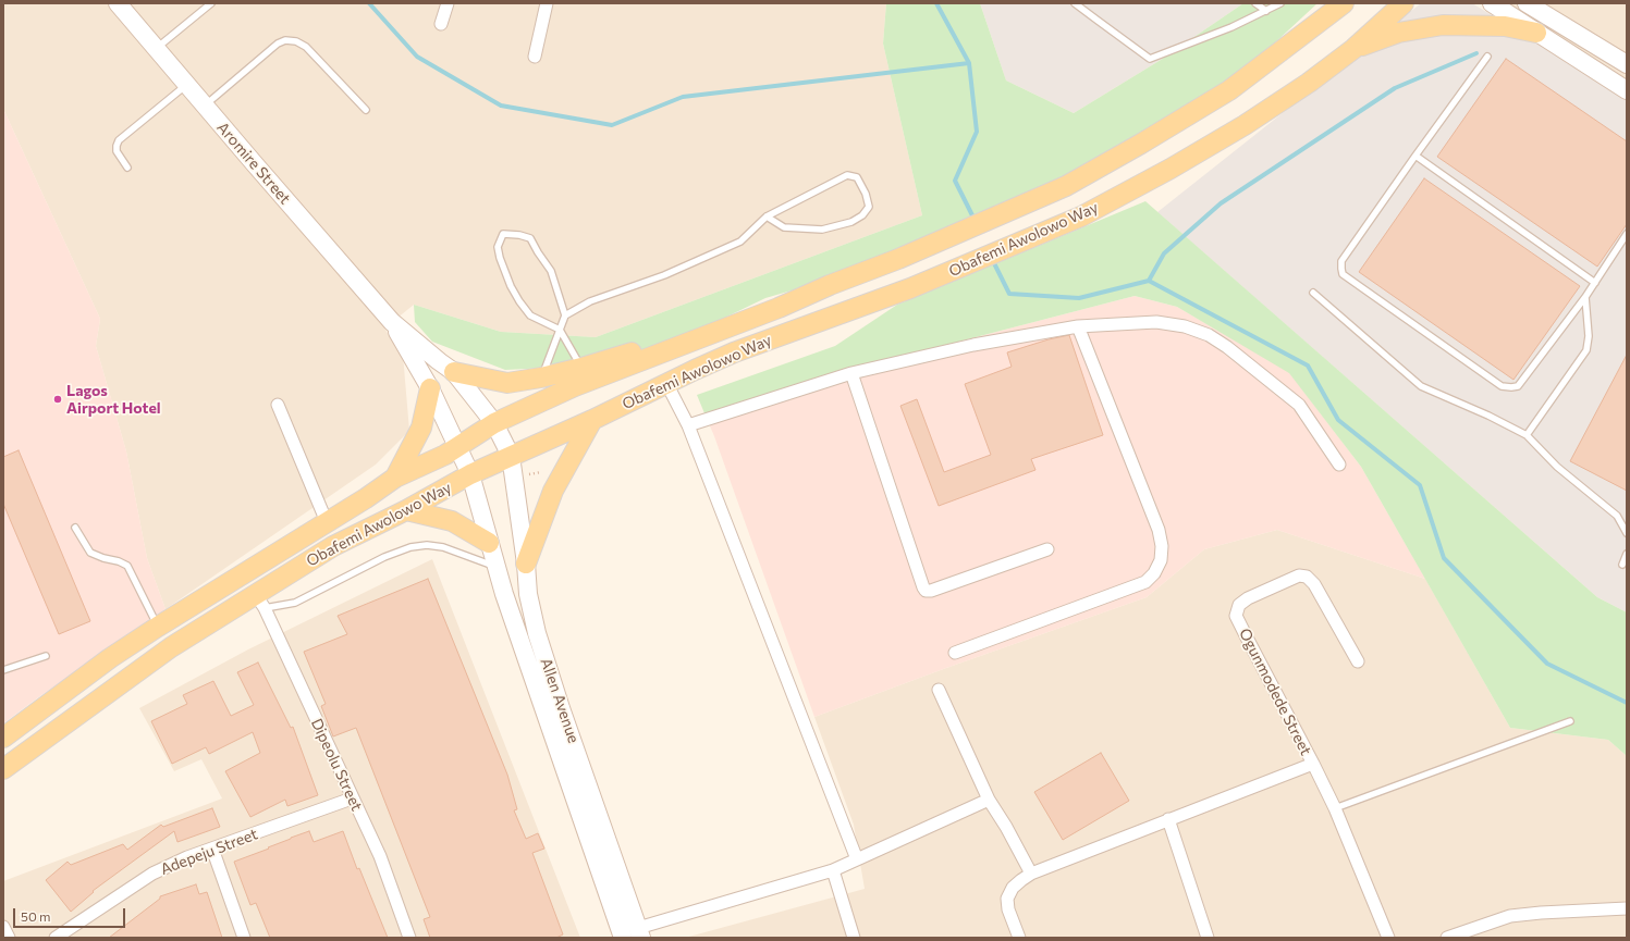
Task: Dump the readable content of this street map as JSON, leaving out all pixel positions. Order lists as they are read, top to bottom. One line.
{"streets":{"main road":["Aromire Street","Obafemi Awolowo Way","Allen Avenue"],"street":["Ogunmodede Street","Dipeolu Street","Adepeju Street"]},"crossings":[["Aromire Street","Obafemi Awolowo Way"],["Aromire Street","Allen Avenue"],["Obafemi Awolowo Way","Allen Avenue"],["Obafemi Awolowo Way","Dipeolu Street"],["Dipeolu Street","Adepeju Street"]],"places":["Lagos Airport Hotel"],"scale_bar":"50 m"}
